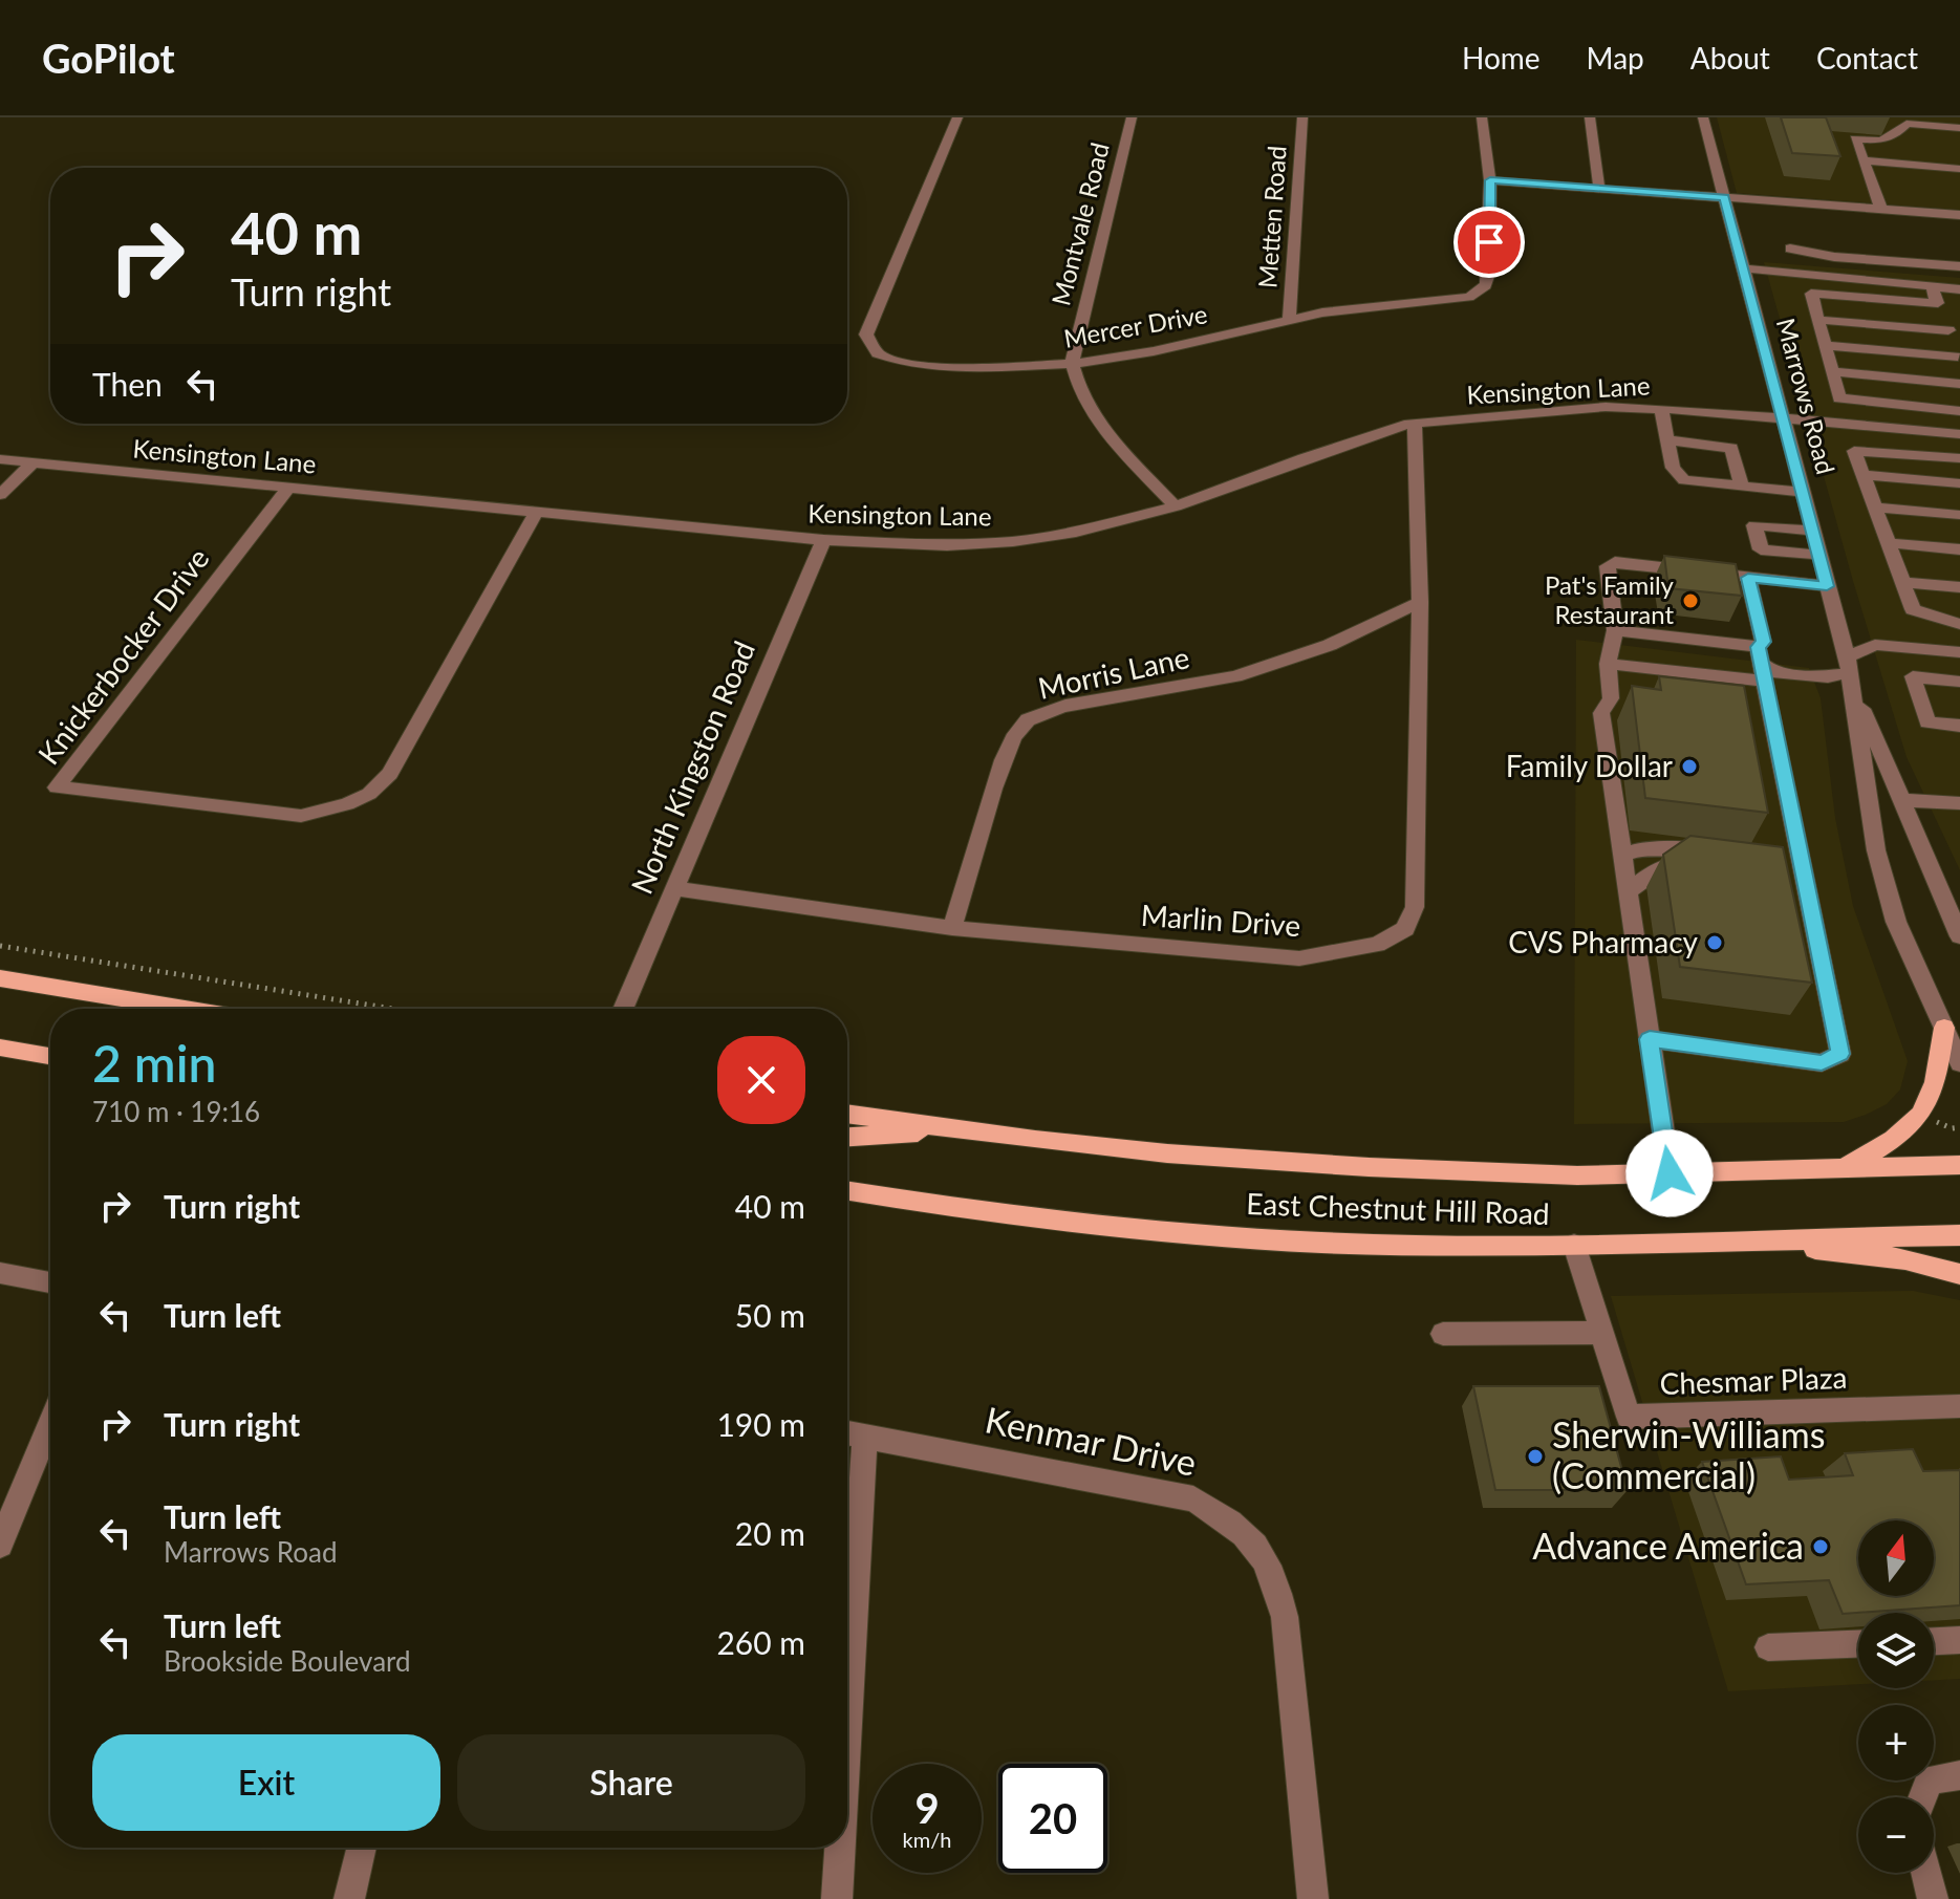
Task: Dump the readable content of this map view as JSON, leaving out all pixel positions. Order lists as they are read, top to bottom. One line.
{"streets":{"main road":["East Chestnut Hill Road"],"street":["Metten Road","Montvale Road","Mercer Drive","Kensington Lane","Marrows Road","Knickerbocker Drive","Morris Lane","North Kingston Road","Marlin Drive","Chesmar Plaza","Kenmar Drive"]},"crossings":[["Metten Road","Mercer Drive"],["Montvale Road","Mercer Drive"],["Kensington Lane","Marrows Road"],["Kensington Lane","Knickerbocker Drive"],["Kensington Lane","North Kingston Road"],["Kensington Lane","Marlin Drive"],["Morris Lane","Marlin Drive"],["North Kingston Road","Marlin Drive"],["East Chestnut Hill Road","Chesmar Plaza"]],"places":["Pat's Family Restaurant","Family Dollar","CVS Pharmacy","Sherwin-Williams (Commercial)","Advance America"],"north":"top","page":{"header":"GoPilot","nav":["Home","Map","About","Contact"],"turn":["40 m","Turn right"],"then":"Then","heading":["2 min","710 m · 19:16"],"list":[{"name":"Turn right","value":"40 m"},{"name":"Turn left","value":"50 m"},{"name":"Turn right","value":"190 m"},{"name":"Turn left","note":"Marrows Road","value":"20 m"},{"name":"Turn left","note":"Brookside Boulevard","value":"260 m"}],"map_buttons":["+","−"],"buttons":["Exit","Share"],"speed":"9 km/h","limit":"20"}}
